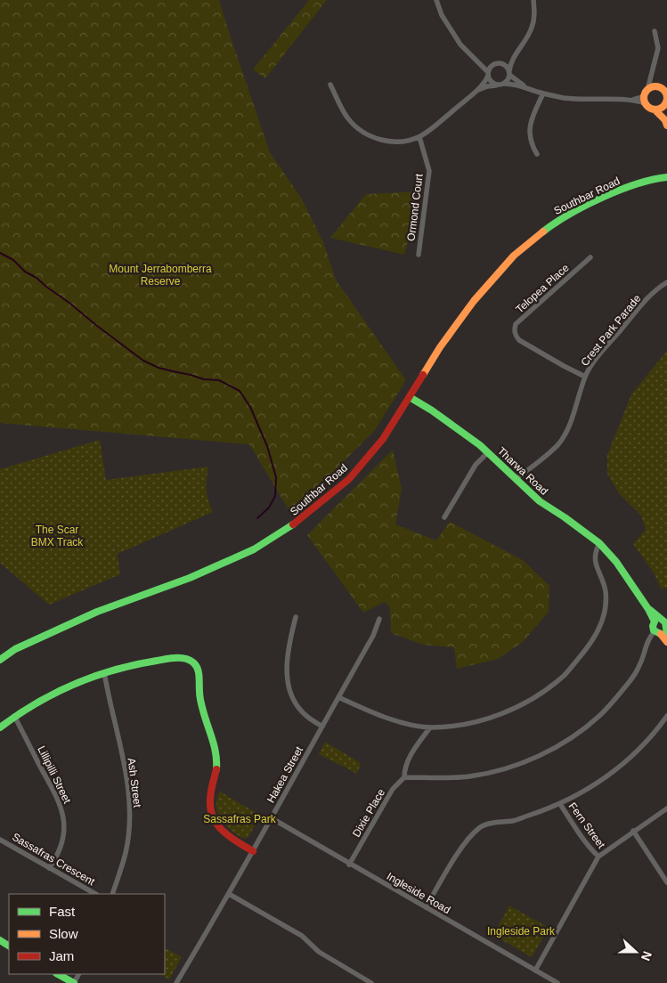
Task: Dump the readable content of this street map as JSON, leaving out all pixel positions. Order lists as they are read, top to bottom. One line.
{"streets":{"street":["Southbar Road","Ormond Court","Telopea Place","Crest Park Parade","Tharwa Road","Lillipilli Street","Hakea Street","Ash Street","Dixie Place","Fern Street","Sassafras Crescent","Ingleside Road"]},"crossings":[["Southbar Road","Tharwa Road"],["Telopea Place","Crest Park Parade"],["Crest Park Parade","Tharwa Road"],["Lillipilli Street","Sassafras Crescent"],["Hakea Street","Ingleside Road"],["Dixie Place","Ingleside Road"]],"parks":["Mount Jerrabomberra Reserve","The Scar BMX Track","Sassafras Park","Ingleside Park"],"legend":["Fast","Slow","Jam"],"north":"right"}
